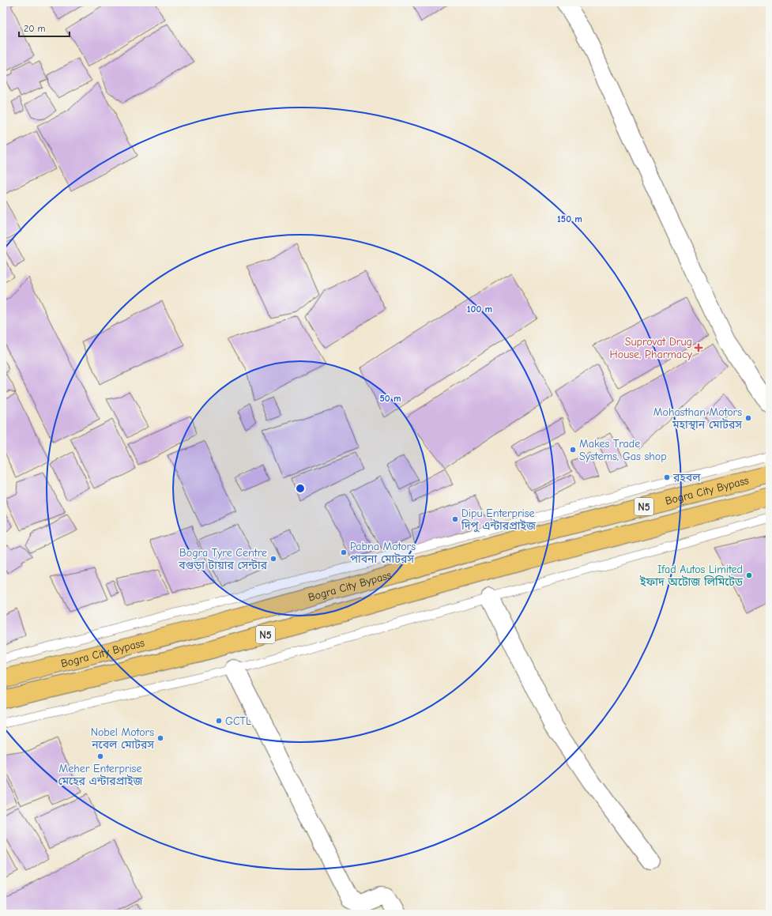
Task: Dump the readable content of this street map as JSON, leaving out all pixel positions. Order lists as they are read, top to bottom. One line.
{"streets":{"highway":["Bogra City Bypass","N5"]},"places":{"health":["Suprovat Drug House, Pharmacy"],"other":["Mohasthan Motors মহাস্থান মোটরস","Makes Trade Systems, Gas shop","রহবল","Dipu Enterprise দিপু এন্টারপ্রাইজ","Pabna Motors পাবনা মোটরস","Bogra Tyre Centre বগুড়া টায়ার সেন্টার","Ifad Autos Limited ইফাদ অটোজ লিমিটেড","GCTL","Nobel Motors নবেল মোটরস","Meher Enterprise মেহের এন্টারপ্রাইজ"]},"scale_bar":"20 m","rings":["150 m","100 m","50 m"]}
